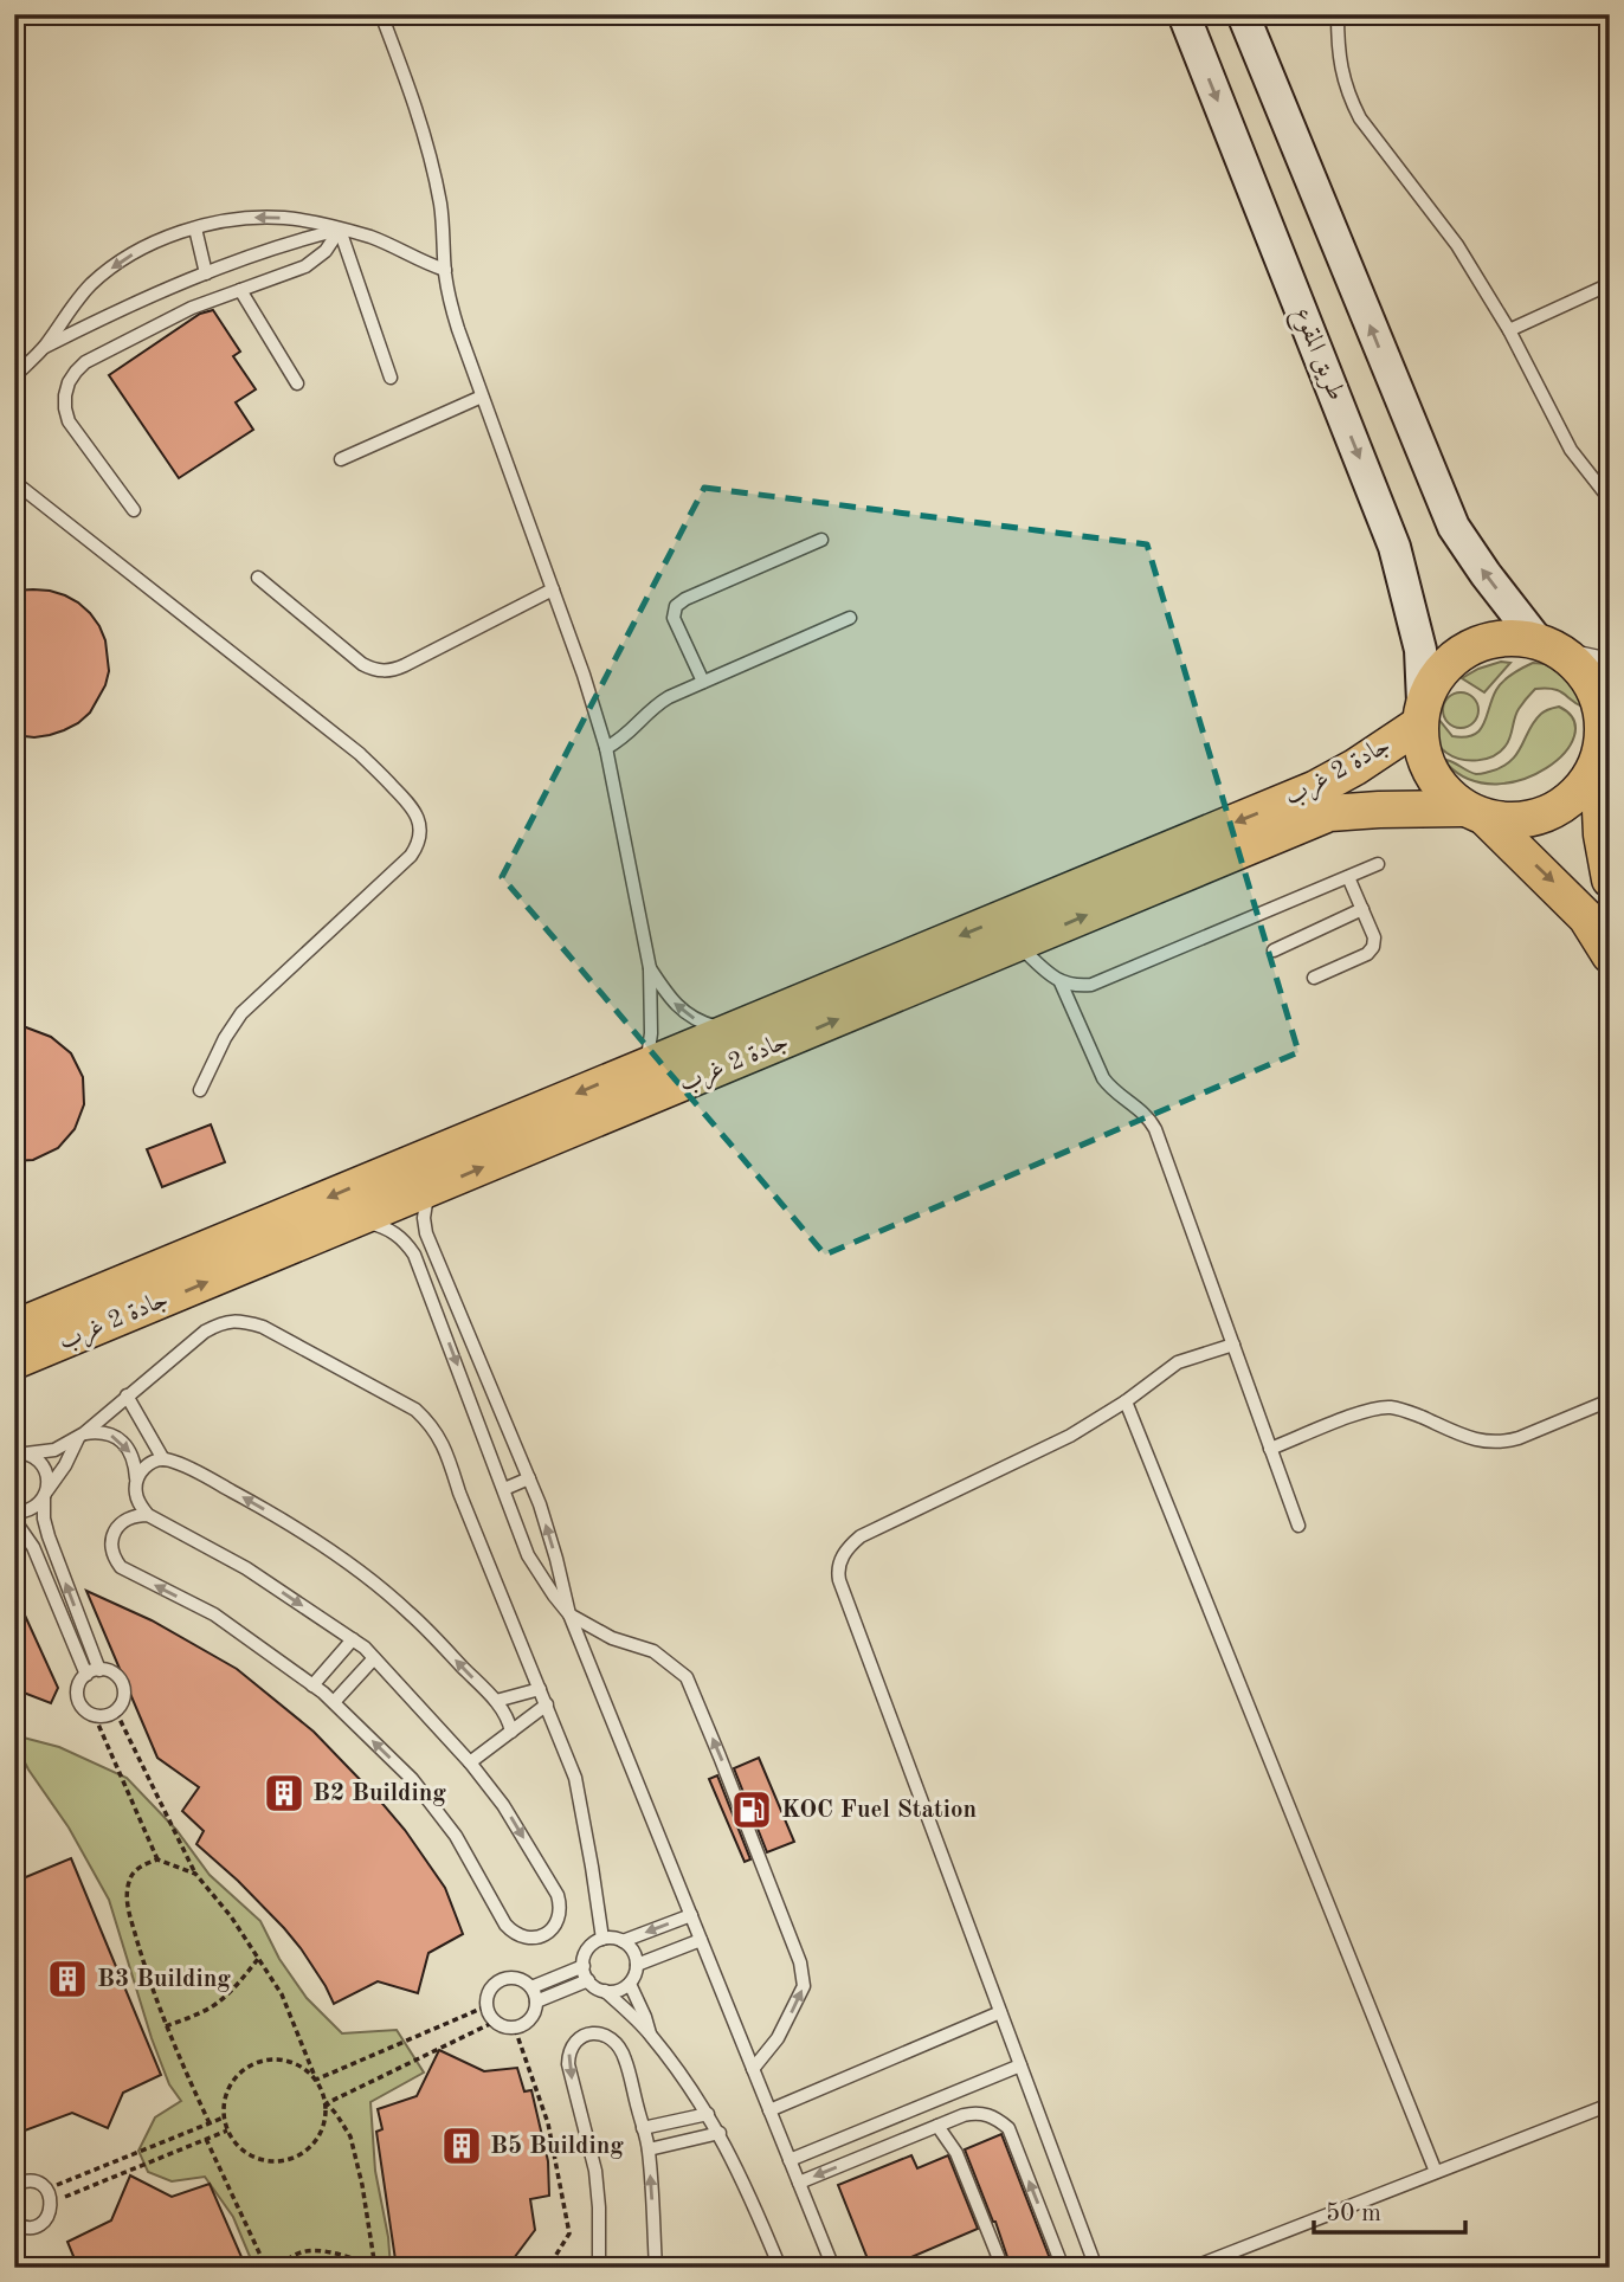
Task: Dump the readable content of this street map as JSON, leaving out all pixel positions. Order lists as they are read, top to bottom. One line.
{"streets":{"main road":["جادة 2 غرب"],"street":["طريق المقوع"]},"crossings":[["طريق المقوع","جادة 2 غرب"]],"places":{"building":["B2 Building","B3 Building","B5 Building"],"fuel station":["KOC Fuel Station"]},"scale_bar":"50 m"}
